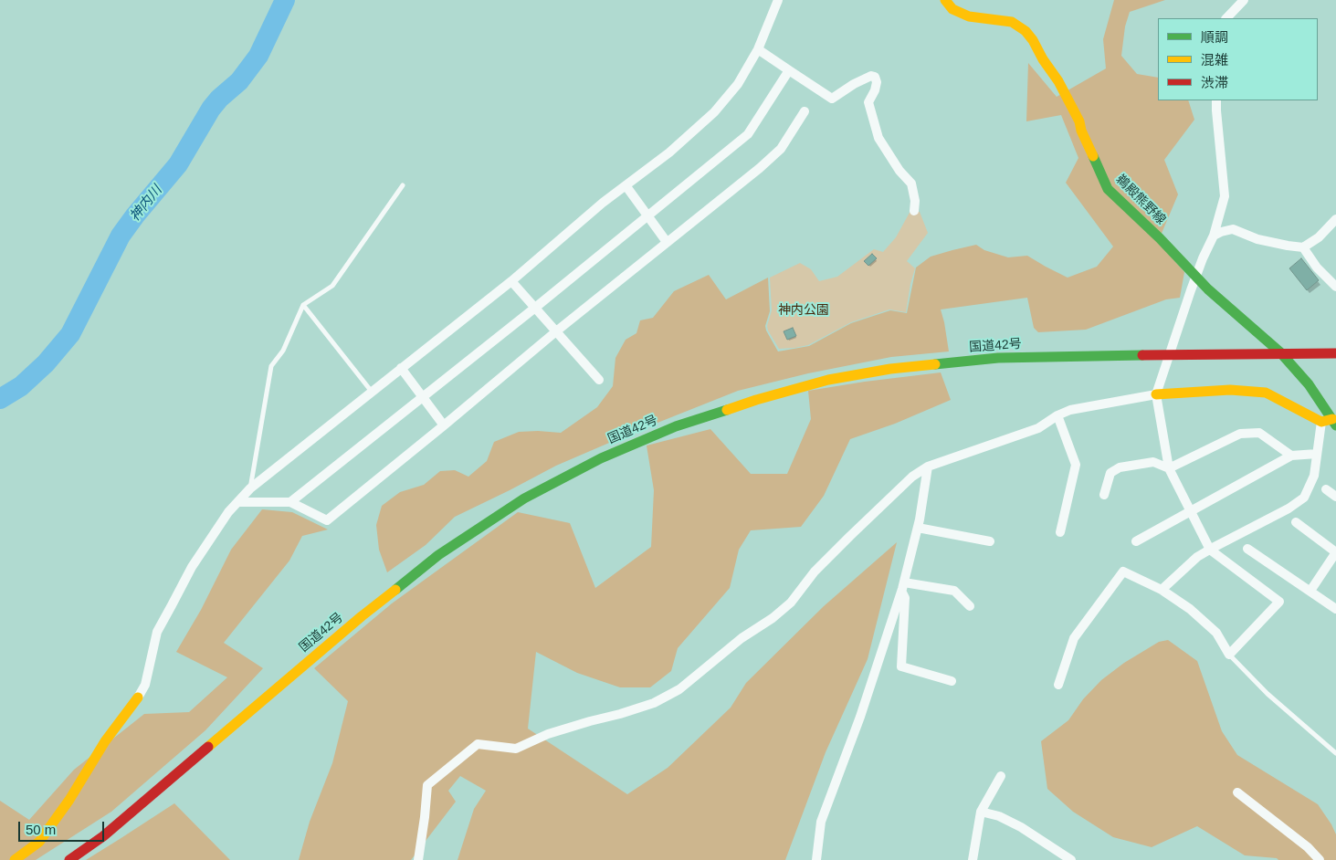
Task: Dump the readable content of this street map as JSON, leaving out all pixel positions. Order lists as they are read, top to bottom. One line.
{"streets":{"main road":["鵜殿熊野線","国道42号"]},"crossings":[["鵜殿熊野線","国道42号"]],"water":["神内川"],"parks":["神内公園"],"legend":["順調","混雑","渋滞"],"scale_bar":"50 m"}
